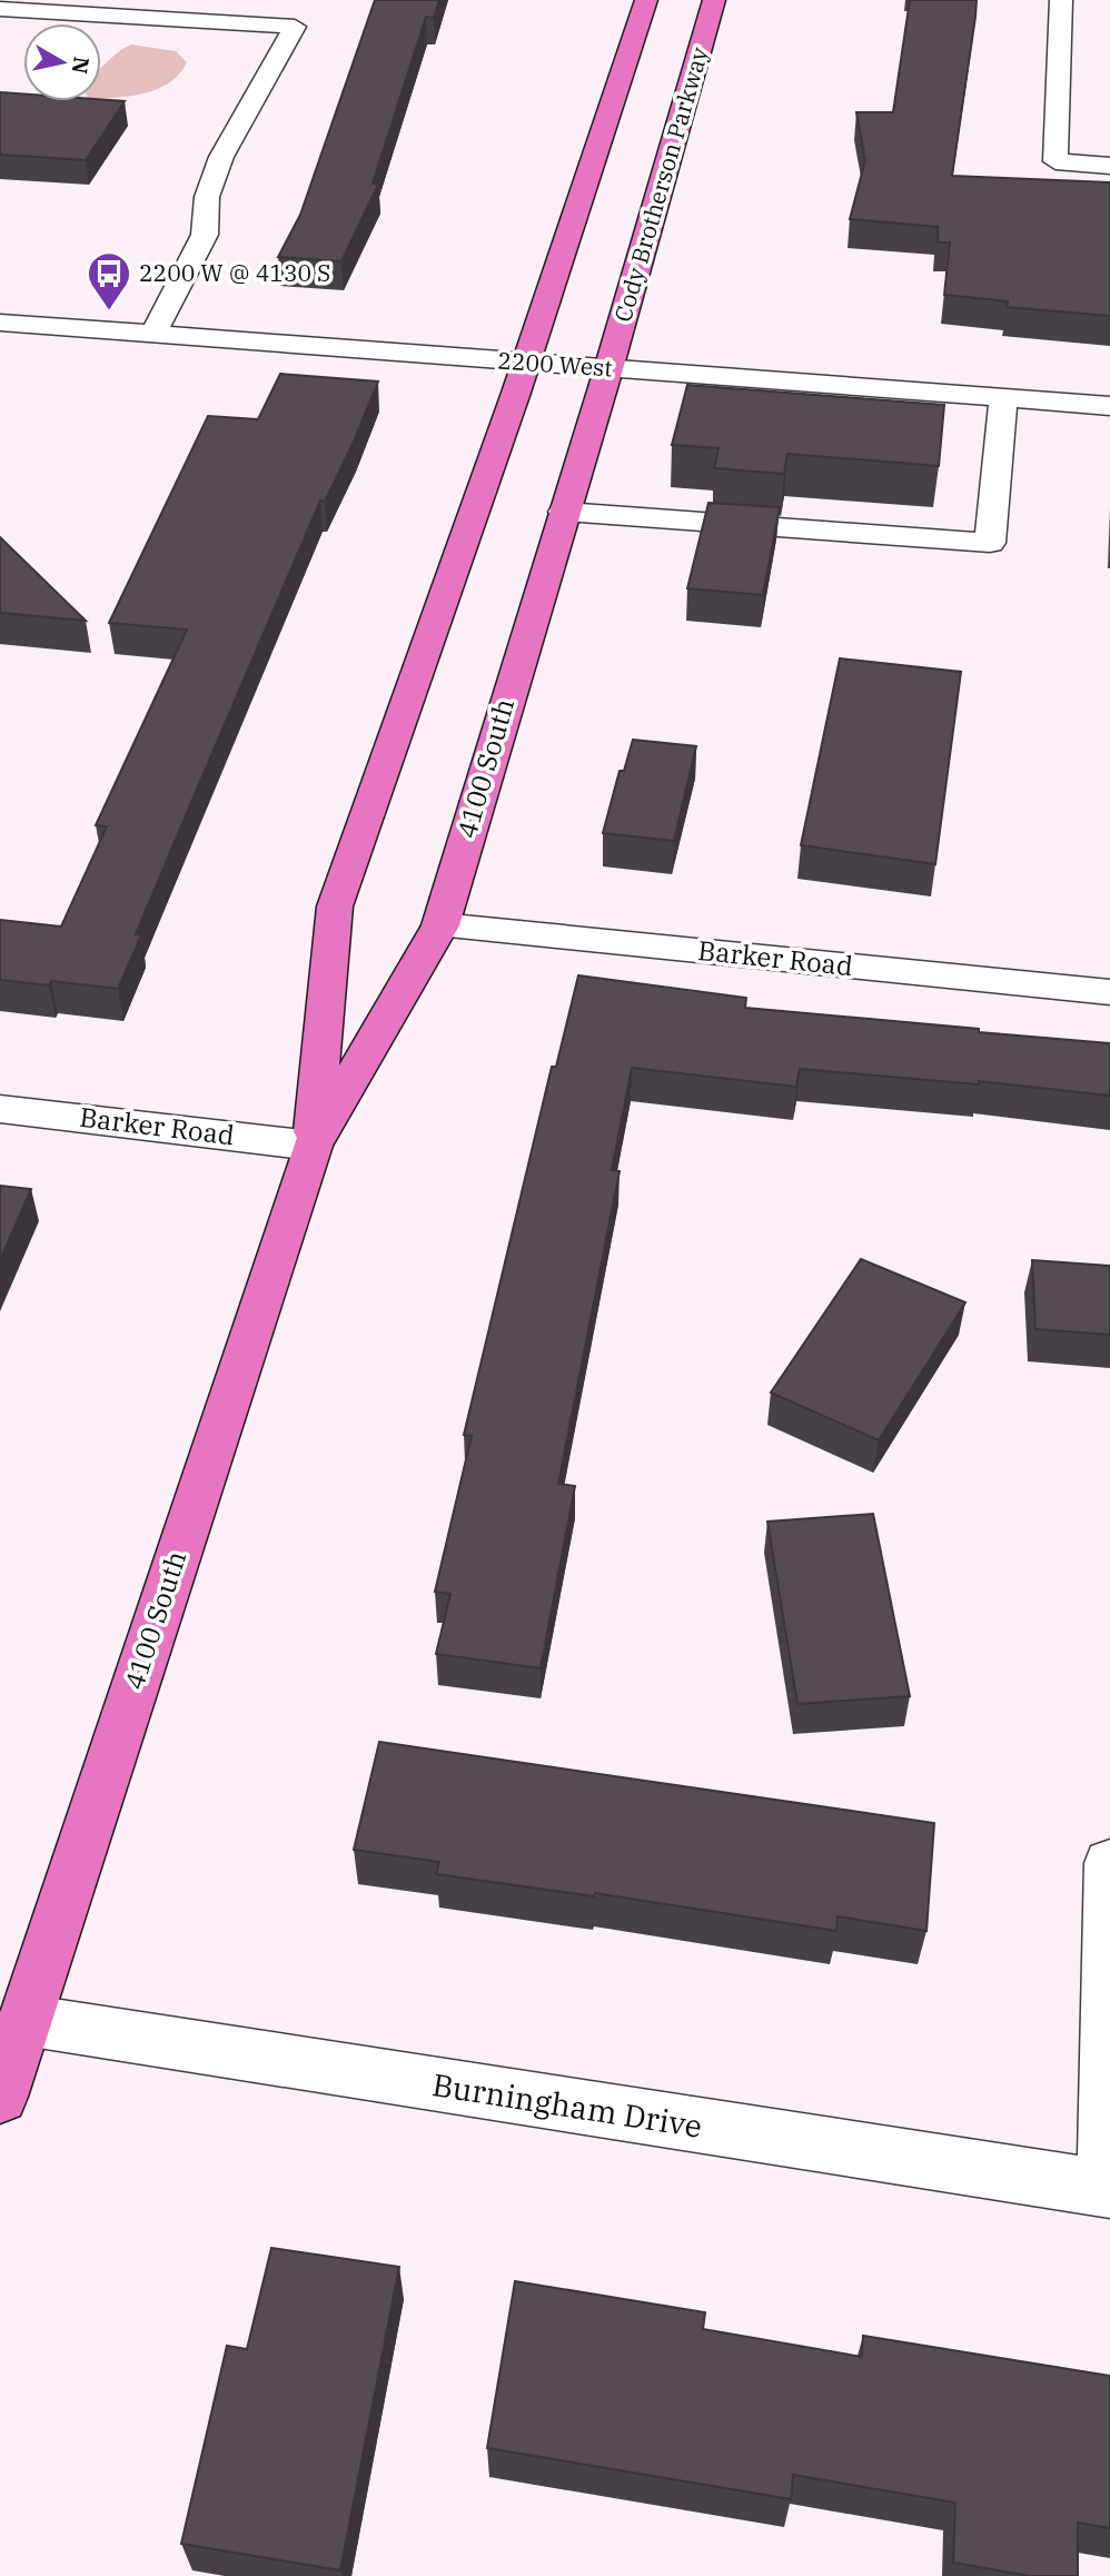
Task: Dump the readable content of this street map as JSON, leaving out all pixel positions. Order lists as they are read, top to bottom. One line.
{"streets":{"main road":["Cody Brotherson Parkway","4100 South"],"street":["2200 West","Barker Road","Burningham Drive"]},"crossings":[["Cody Brotherson Parkway","2200 West"],["Cody Brotherson Parkway","4100 South"],["2200 West","4100 South"],["4100 South","Barker Road"],["4100 South","Burningham Drive"]],"places":{"bus stop":["2200 W @ 4130 S"]},"north":"right"}
